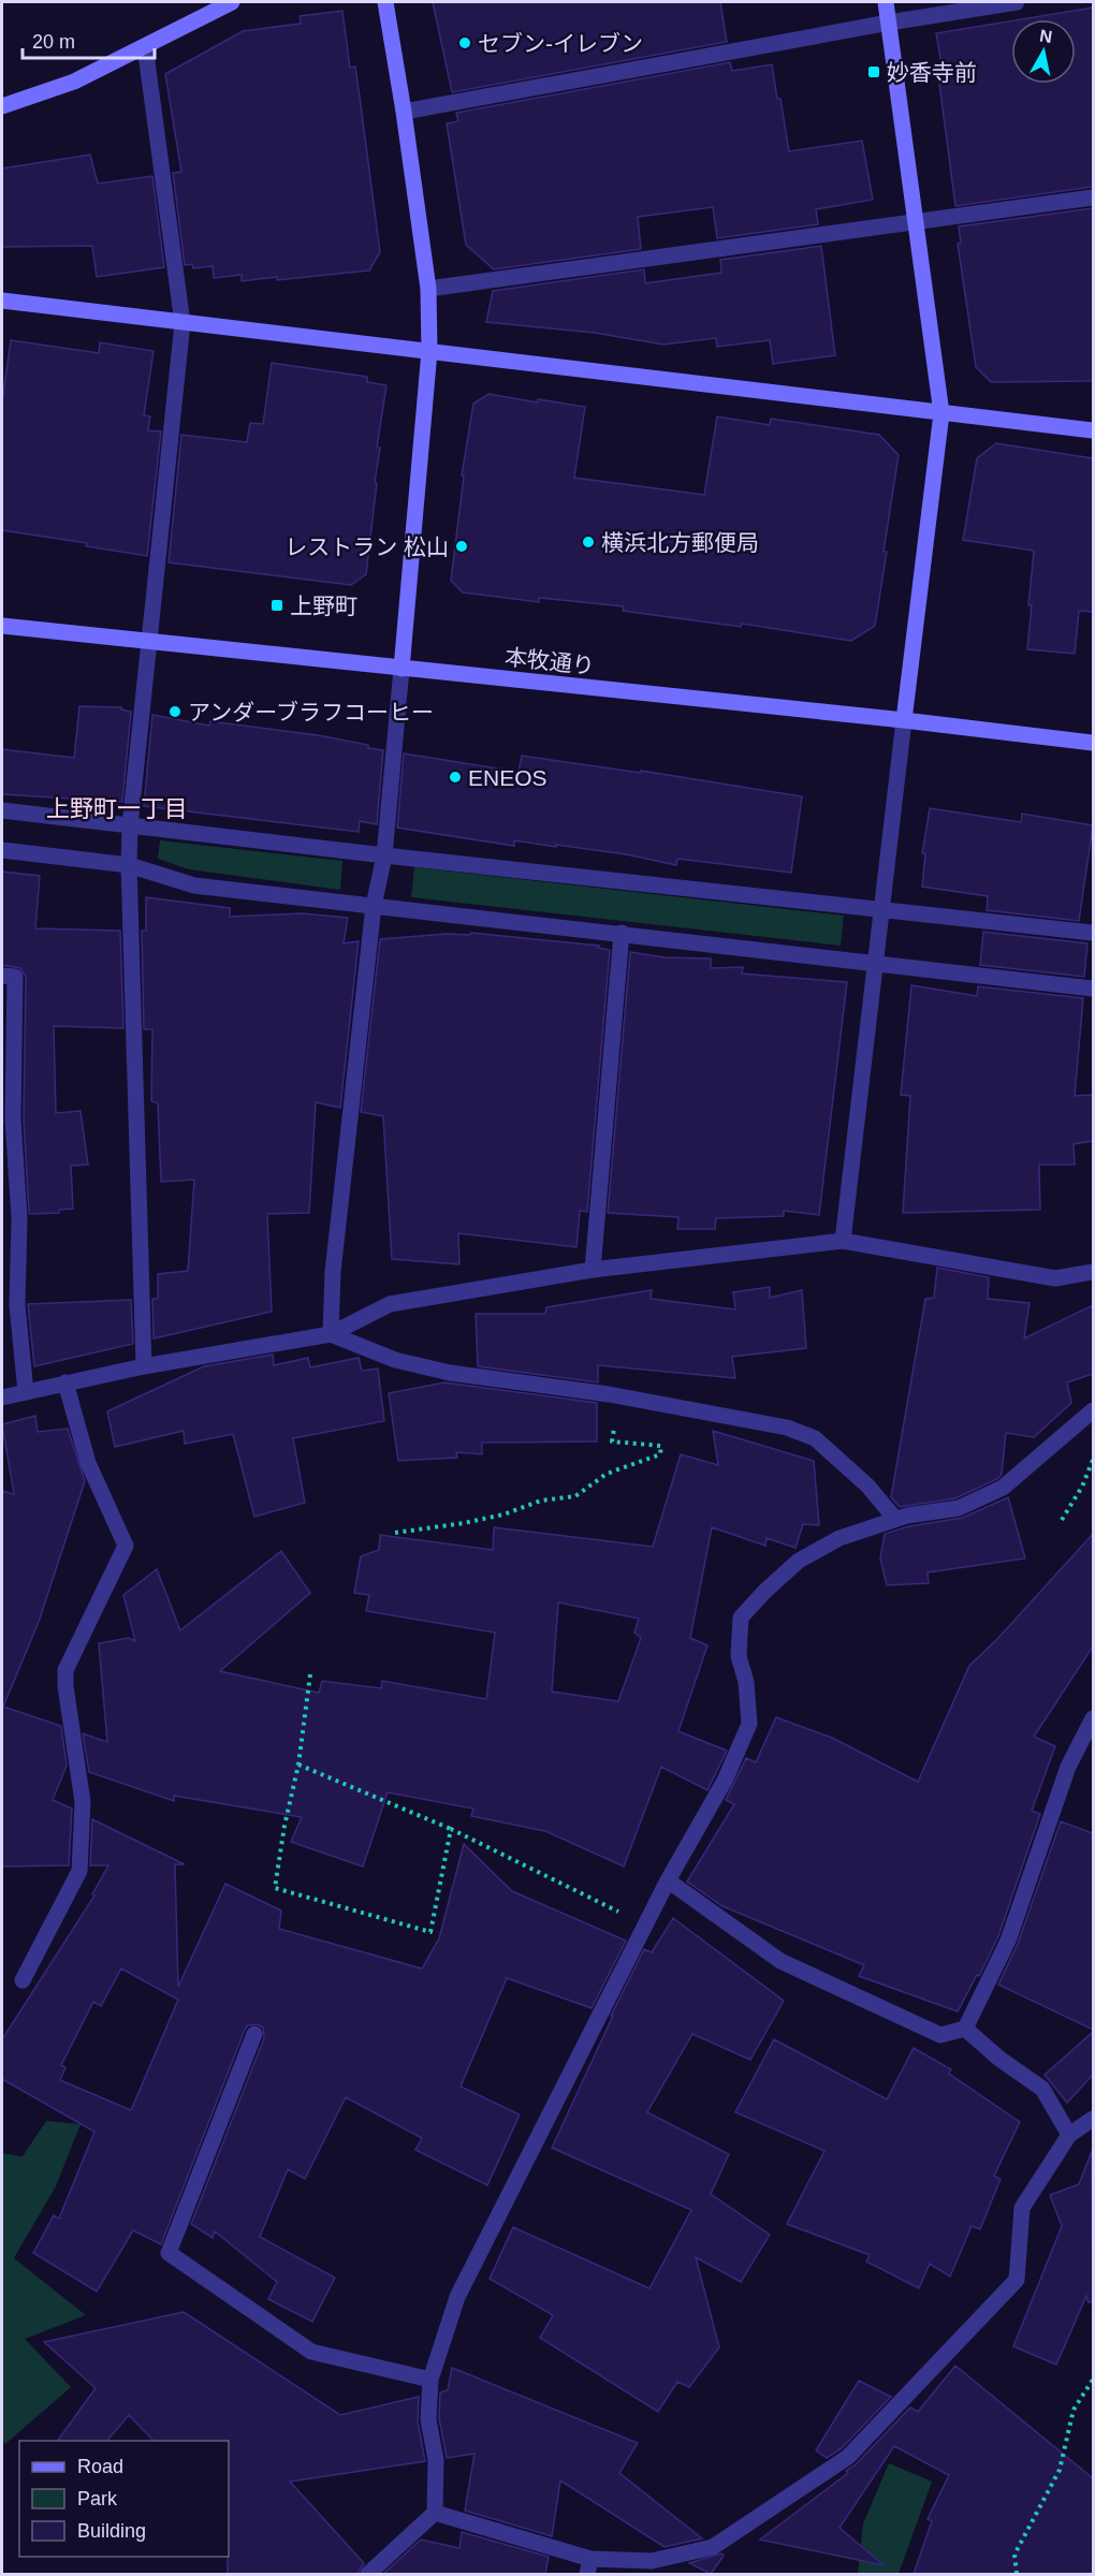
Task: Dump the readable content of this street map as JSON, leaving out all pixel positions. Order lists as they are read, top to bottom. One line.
{"streets":{"street":["本牧通り"]},"districts":["上野町一丁目"],"places":{"other":["セブン-イレブン","横浜北方郵便局","レストラン 松山","アンダーブラフコーヒー","ENEOS"],"transit":["妙香寺前","上野町"]},"legend":["Road","Park","Building"],"scale_bar":"20 m","north":"top"}
